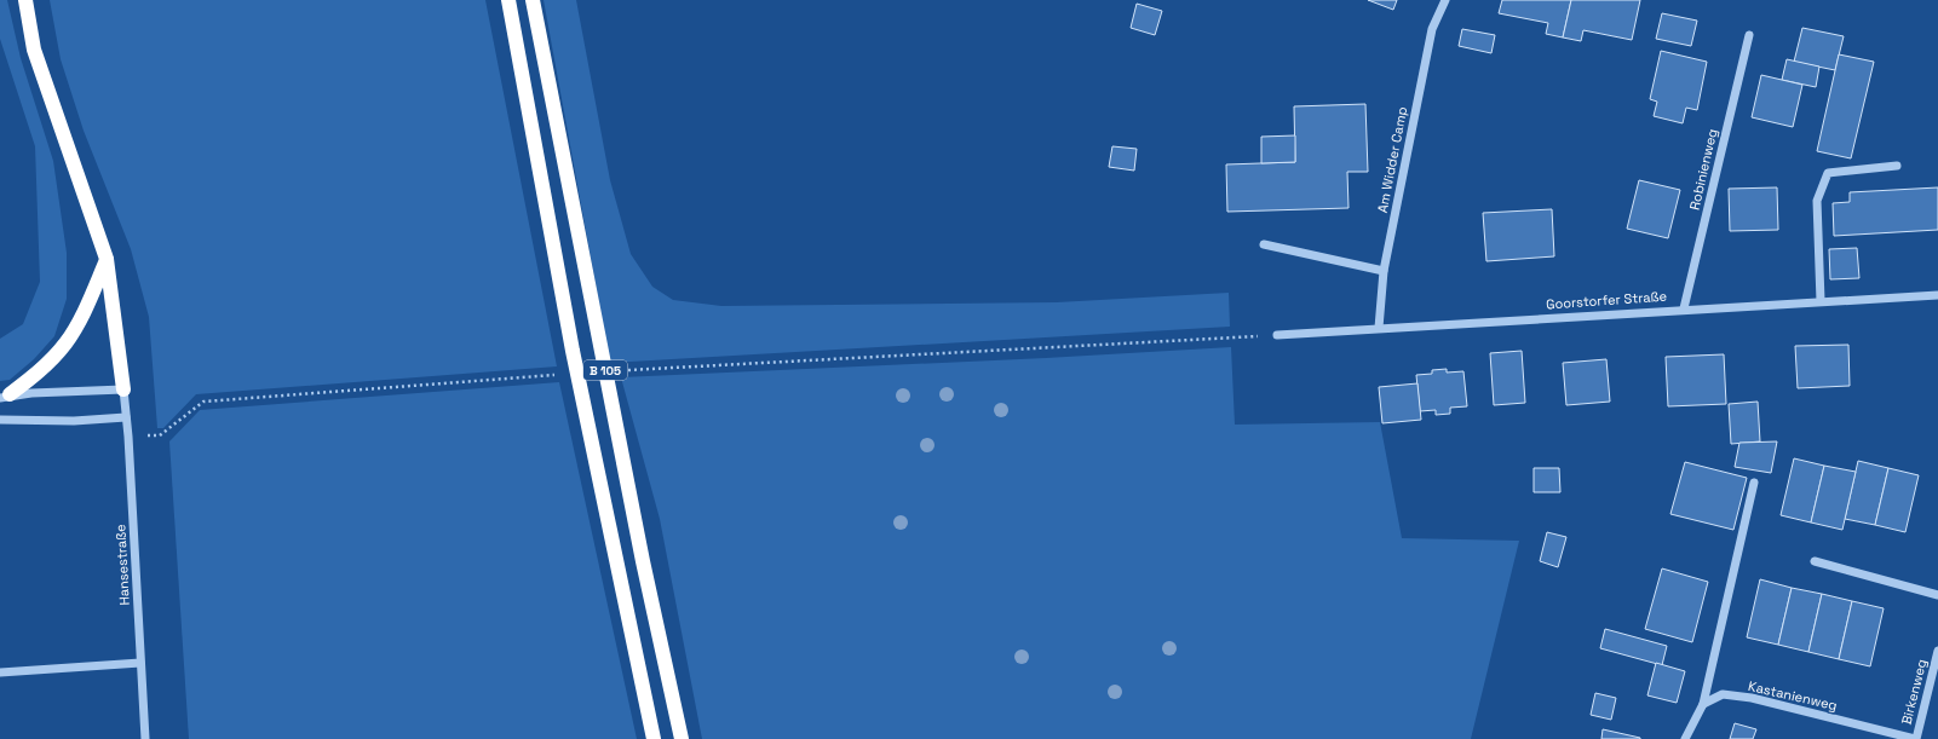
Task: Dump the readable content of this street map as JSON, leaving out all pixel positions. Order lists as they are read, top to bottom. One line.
{"streets":{"highway":["B 105"],"street":["Am Widder Camp","Robinienweg","Goorstorfer Straße","Hansestraße","Birkenweg","Kastanienweg"]},"crossings":[["Am Widder Camp","Goorstorfer Straße"],["Robinienweg","Goorstorfer Straße"],["Birkenweg","Kastanienweg"]]}
